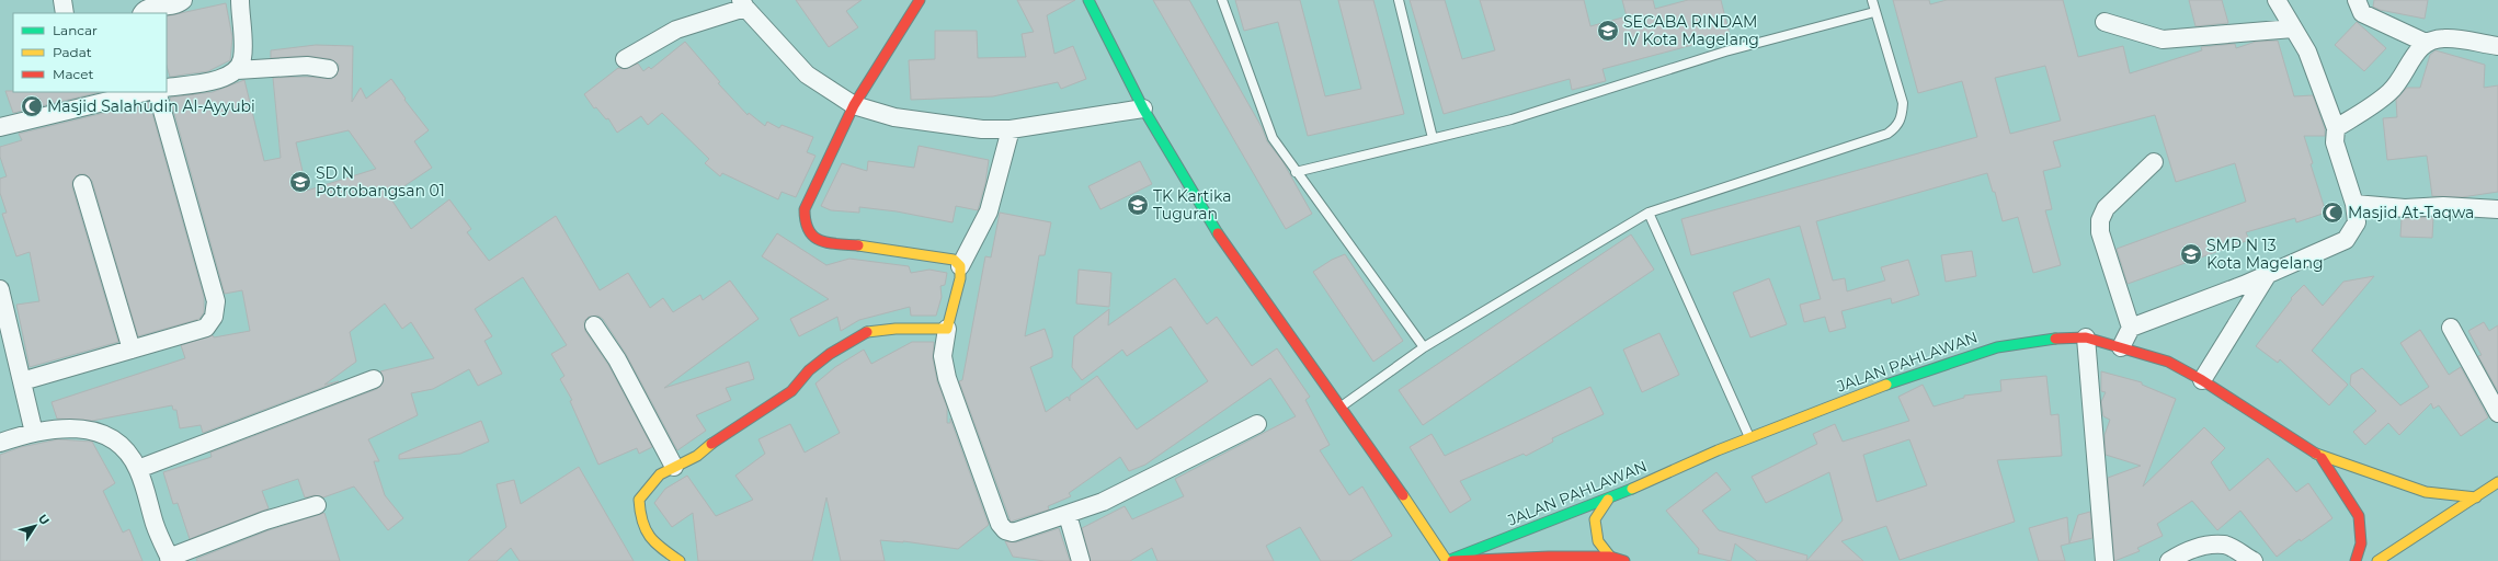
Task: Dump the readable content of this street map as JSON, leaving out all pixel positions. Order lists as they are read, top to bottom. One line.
{"streets":{"main road":["JALAN PAHLAWAN"]},"places":{"school or university":["SECABA RINDAM IV Kota Magelang","SD N Potrobangsan 01","TK Kartika Tuguran","SMP N 13 Kota Magelang"],"mosque":["Masjid Salahudin Al-Ayyubi","Masjid At-Taqwa"]},"legend":["Lancar","Padat","Macet"],"north":"top right"}
